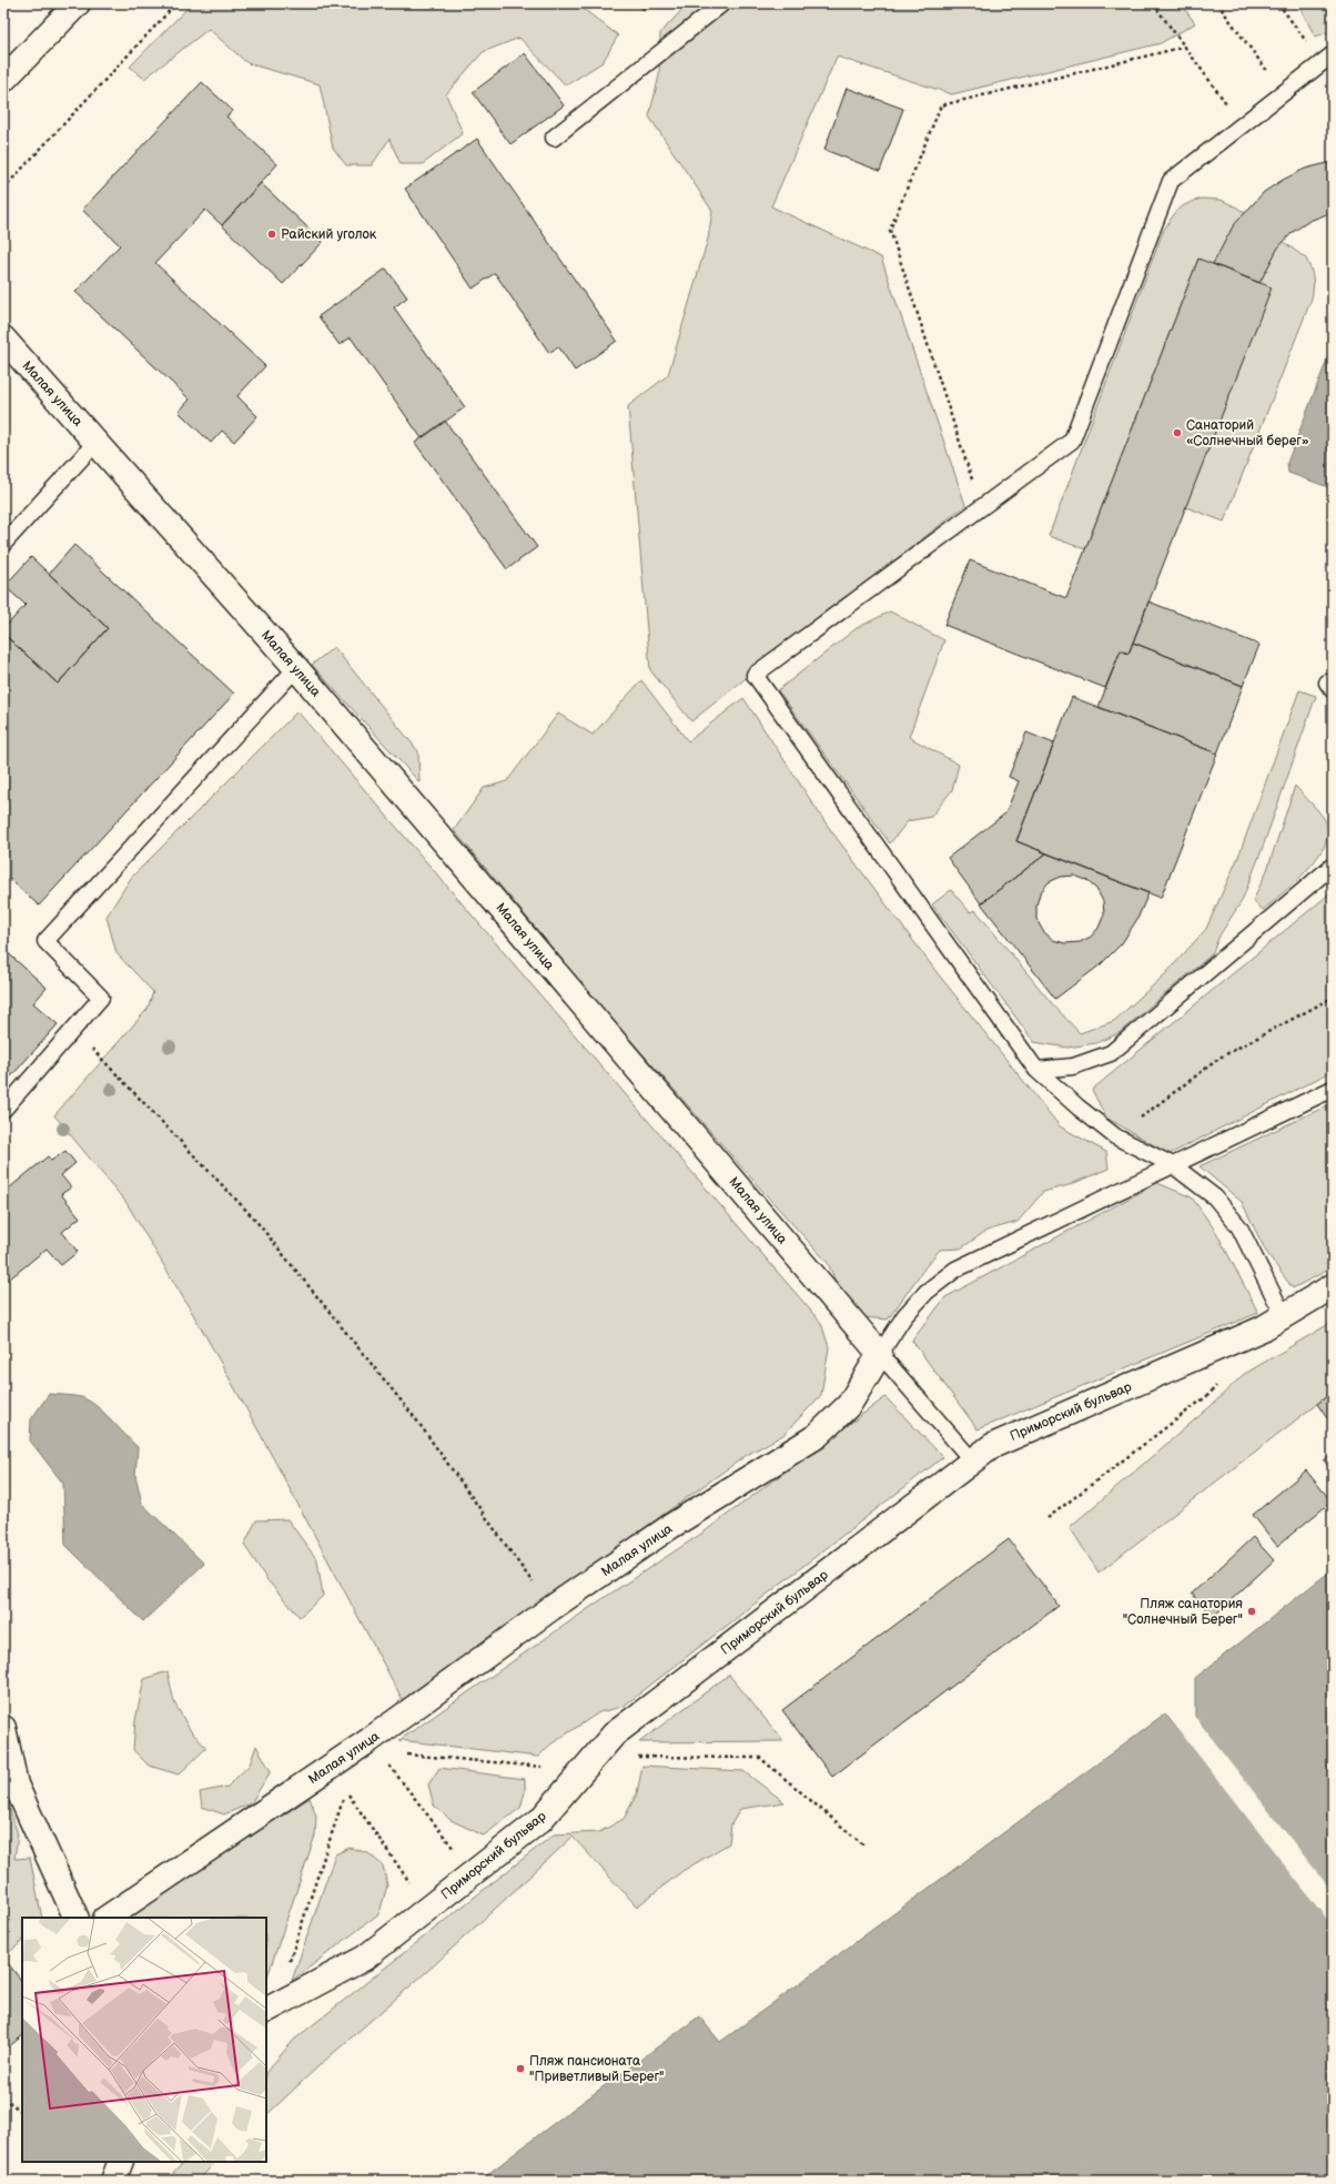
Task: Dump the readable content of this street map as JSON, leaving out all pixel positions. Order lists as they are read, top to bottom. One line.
{"streets":{"street":["Малая улица","Приморский бульвар"]},"places":["Райский уголок","Санаторий «Солнечный берег»","Пляж санатория \"Солнечный Берег\"","Пляж пансионата \"Приветливый Берег\""]}
